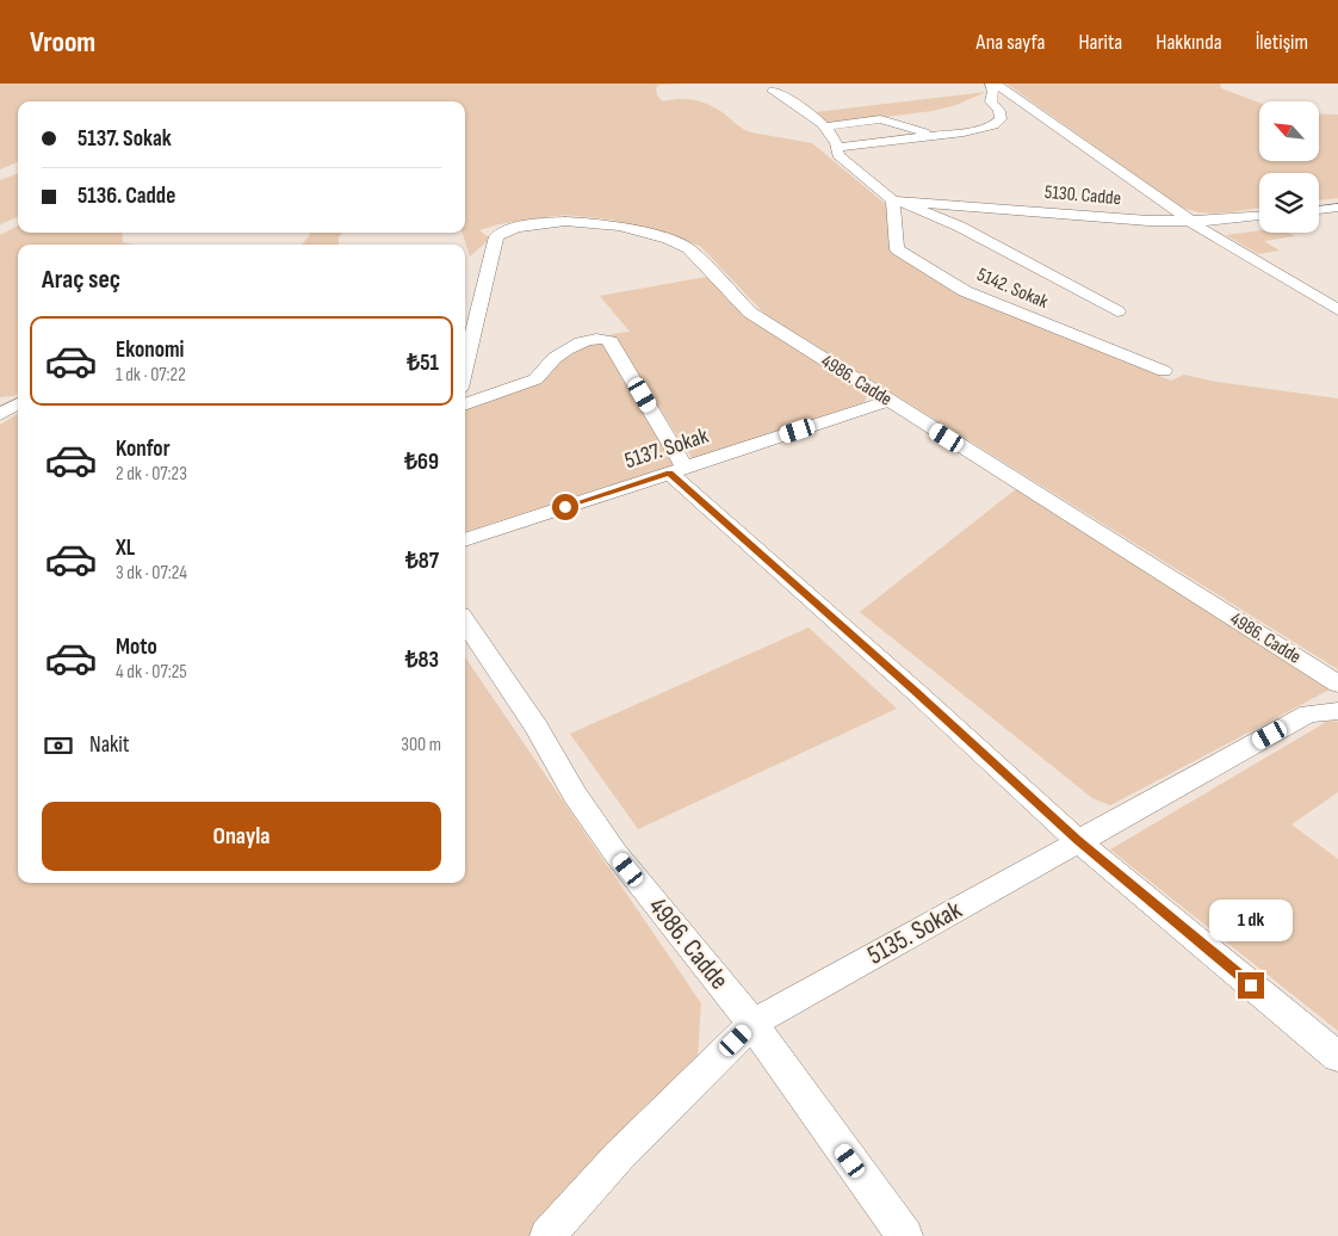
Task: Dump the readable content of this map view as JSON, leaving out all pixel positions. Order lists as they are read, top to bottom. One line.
{"streets":{"street":["5130. Cadde","5142. Sokak","4986. Cadde","5137. Sokak","5135. Sokak"]},"crossings":[["5130. Cadde","5142. Sokak"],["4986. Cadde","5137. Sokak"],["4986. Cadde","5135. Sokak"]],"north":"top left","page":{"header":"Vroom","nav":["Ana sayfa","Harita","Hakkında","İletişim"],"banner":["5137. Sokak","5136. Cadde"],"heading":"Araç seç","list":[{"name":"Ekonomi","note":"1 dk · 07:22","value":"₺51"},{"name":"Konfor","note":"2 dk · 07:23","value":"₺69"},{"name":"XL","note":"3 dk · 07:24","value":"₺87"},{"name":"Moto","note":"4 dk · 07:25","value":"₺83"}],"pay":["Nakit","300 m"],"buttons":"Onayla","bubble":"1 dk"}}
